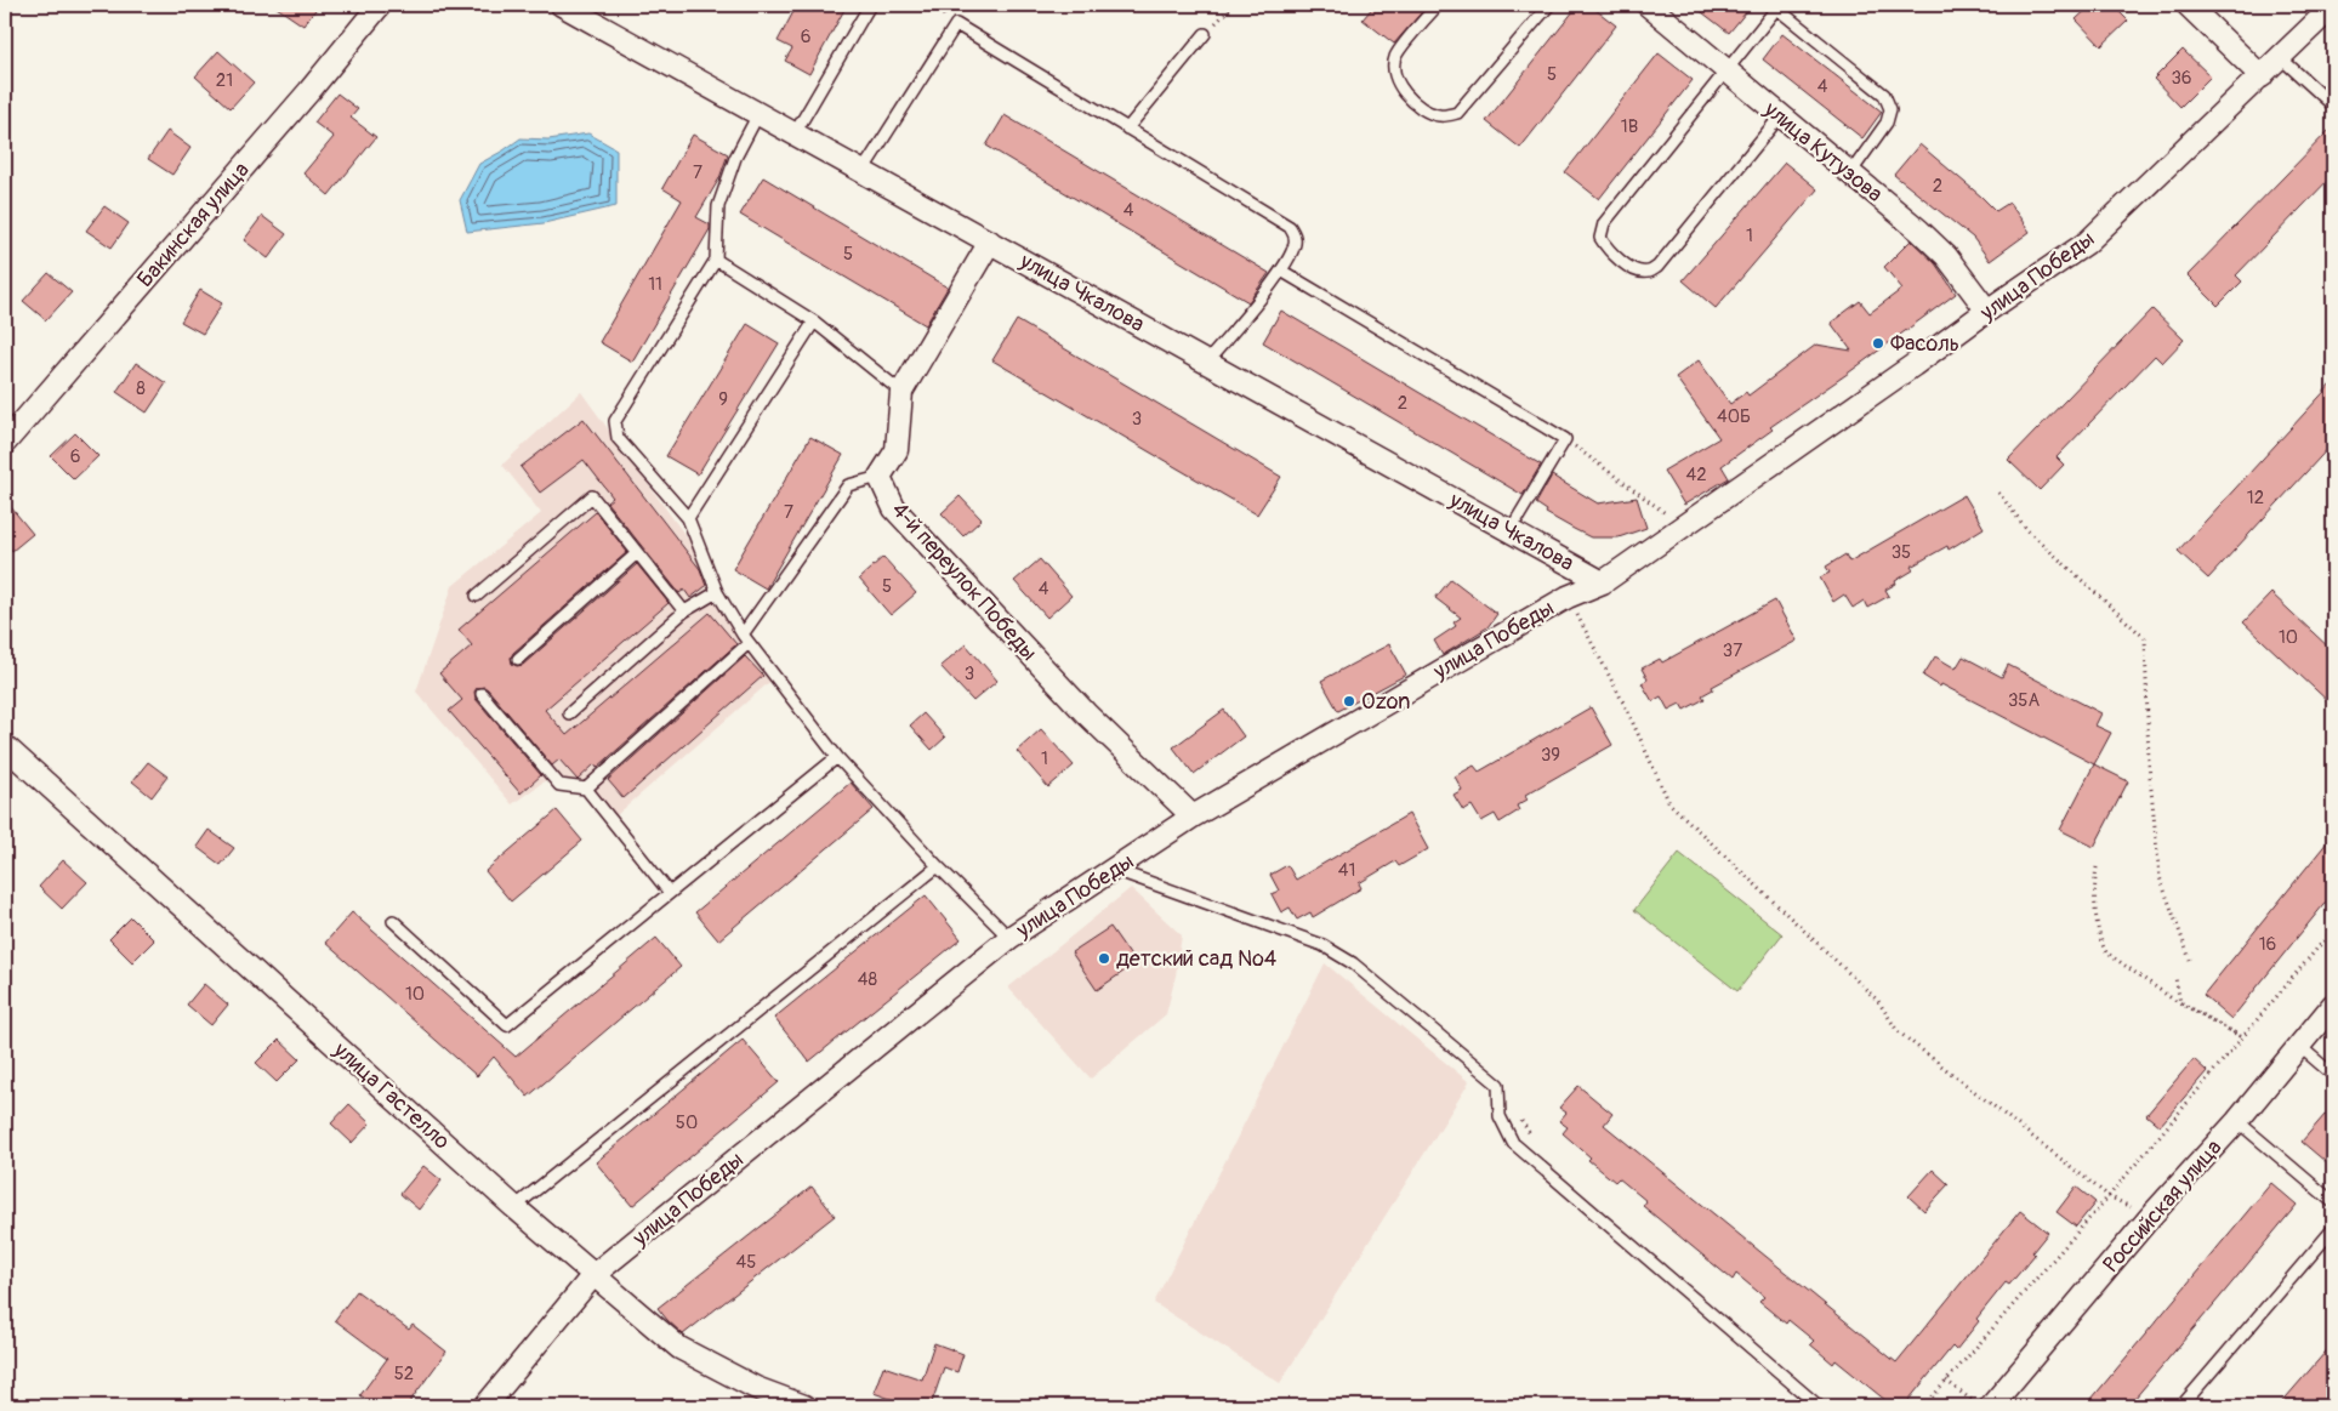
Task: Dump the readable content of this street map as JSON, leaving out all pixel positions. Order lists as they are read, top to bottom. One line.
{"streets":{"street":["улица Кутузова","Бакинская улица","улица Победы","улица Чкалова","4-й переулок Победы","улица Гастелло","Российская улица"]},"crossings":[["улица Кутузова","улица Победы"],["улица Победы","улица Чкалова"],["улица Победы","4-й переулок Победы"],["улица Победы","улица Гастелло"]],"places":["Фасоль","Ozon","детский сад №4"],"house_numbers":["6","5","36","21","4","1В","7","2","4","1","5","11","8","9","2","40Б","3","6","42","12","7","35","5","4","10","37","3","35А","39","1","41","16","48","10","50","45","52"]}
